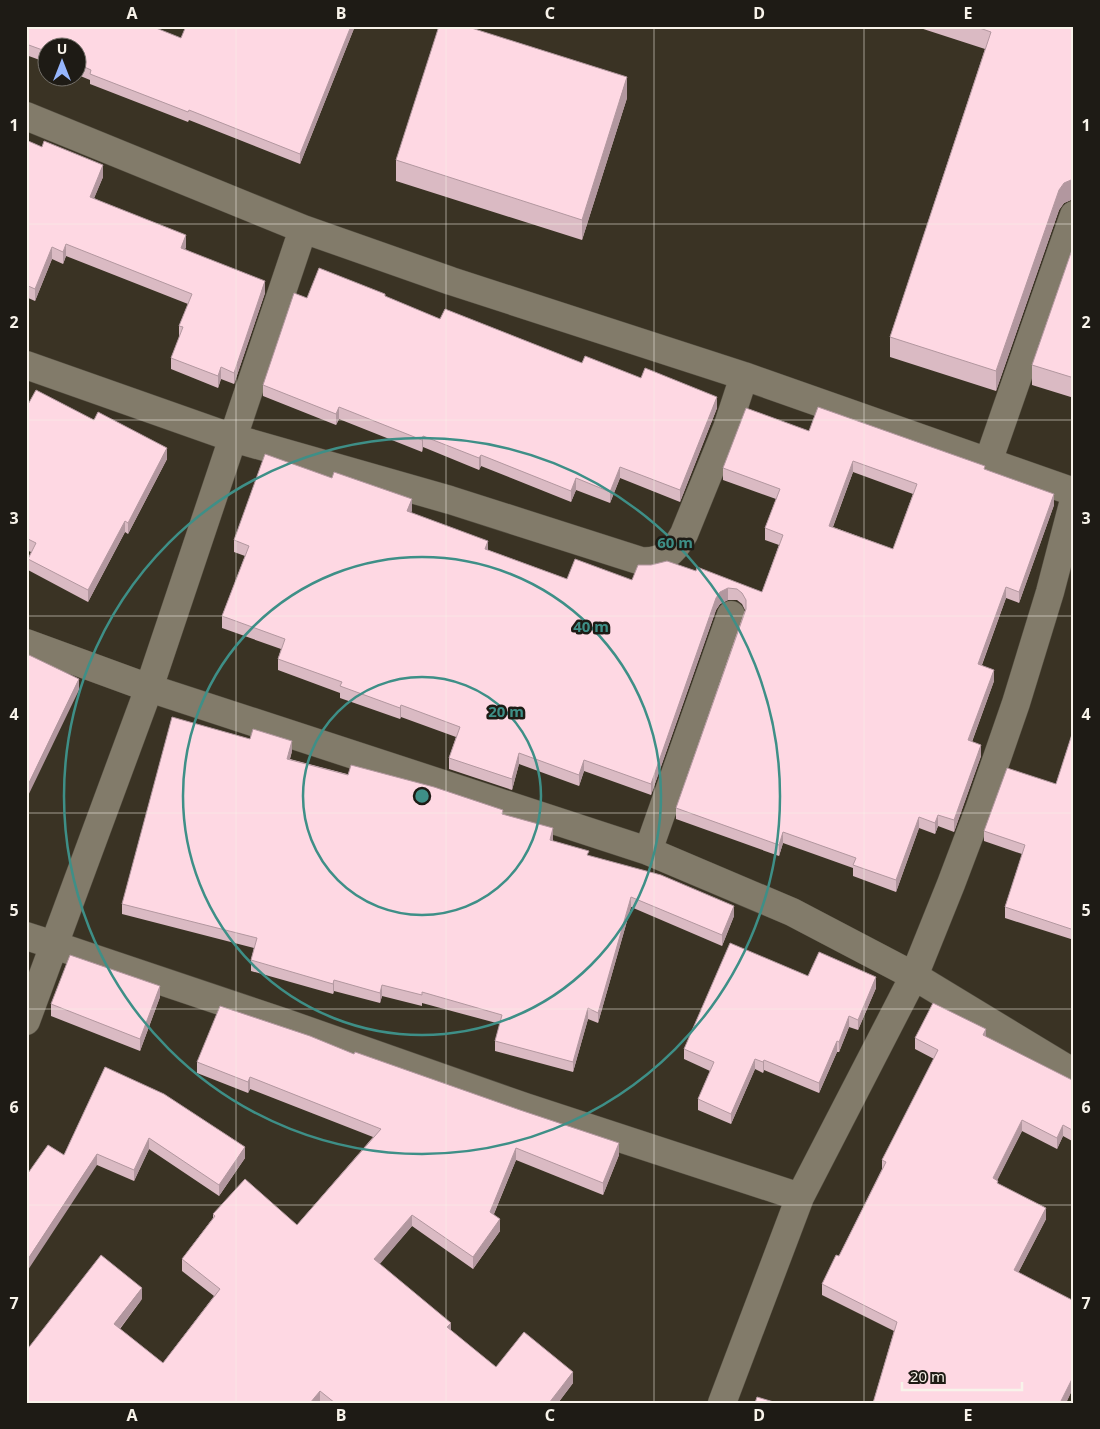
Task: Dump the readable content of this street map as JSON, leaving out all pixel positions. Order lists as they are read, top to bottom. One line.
{"scale_bar":"20 m","north":"top","grid":{"columns":["A","B","C","D","E"],"rows":["1","2","3","4","5","6","7"]},"rings":["60 m","40 m","20 m"]}
